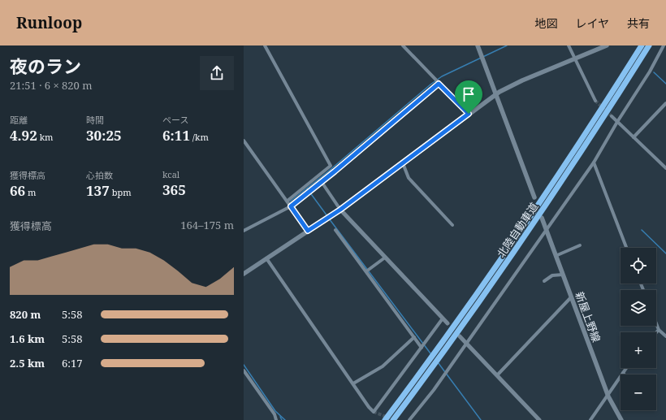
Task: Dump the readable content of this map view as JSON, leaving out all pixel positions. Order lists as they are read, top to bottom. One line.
{"streets":{"highway":["北陸自動車道"],"main road":["新屋上野線"]},"page":{"header":"Runloop","nav":["地図","レイヤ","共有"],"heading":["夜のラン","21:51 · 6 × 820 m"],"stats":[["距離","4.92 km"],["時間","30:25"],["ペース","6:11 /km"],["獲得標高","66 m"],["心拍数","137 bpm"],["kcal","365"]],"chart":["獲得標高","164–175 m"],"map_buttons":["+","−"],"list":[{"name":"820 m","note":"5:58"},{"name":"1.6 km","note":"5:58"},{"name":"2.5 km","note":"6:17"}]}}
